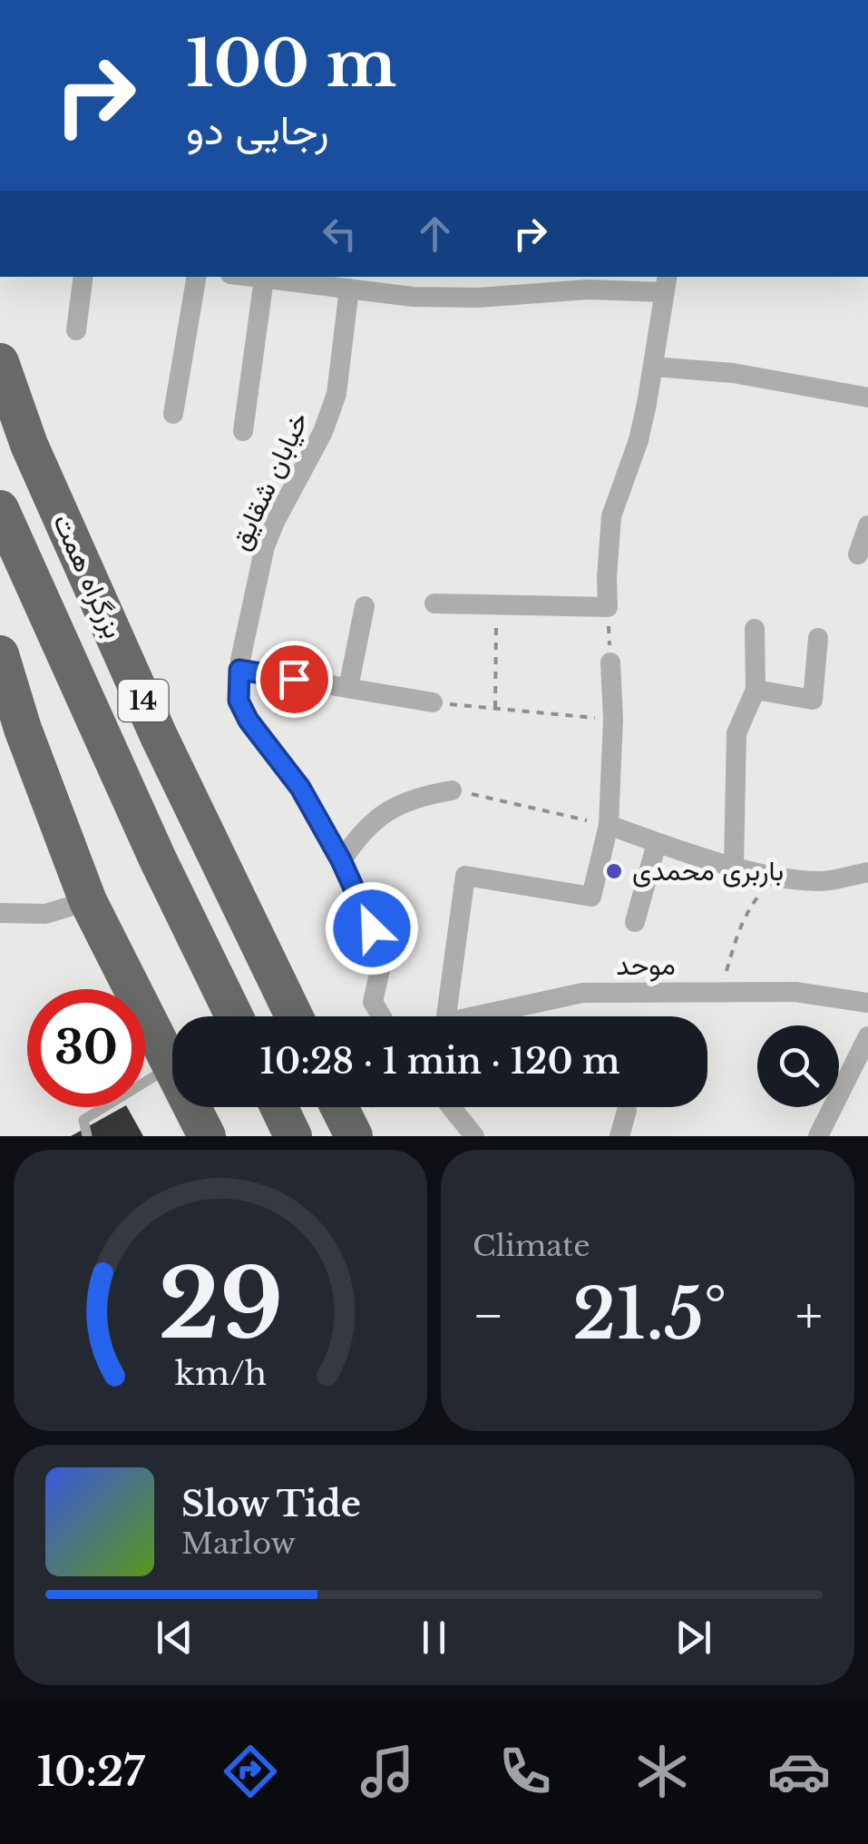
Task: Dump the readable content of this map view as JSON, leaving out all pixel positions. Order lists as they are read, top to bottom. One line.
{"streets":{"highway":["بزرگراه همت","14"],"street":["خیابان شقایق","موحد"]},"places":["باربری محمدی"],"page":{"turn":["100 m","رجایی دو"],"limit":"30","trip":"10:28 · 1 min · 120 m","tile":"Climate","heat":["−","21.5°","+"],"song":["Slow Tide","Marlow"],"tabs":"10:27","gauge":["29","km/h"]}}
